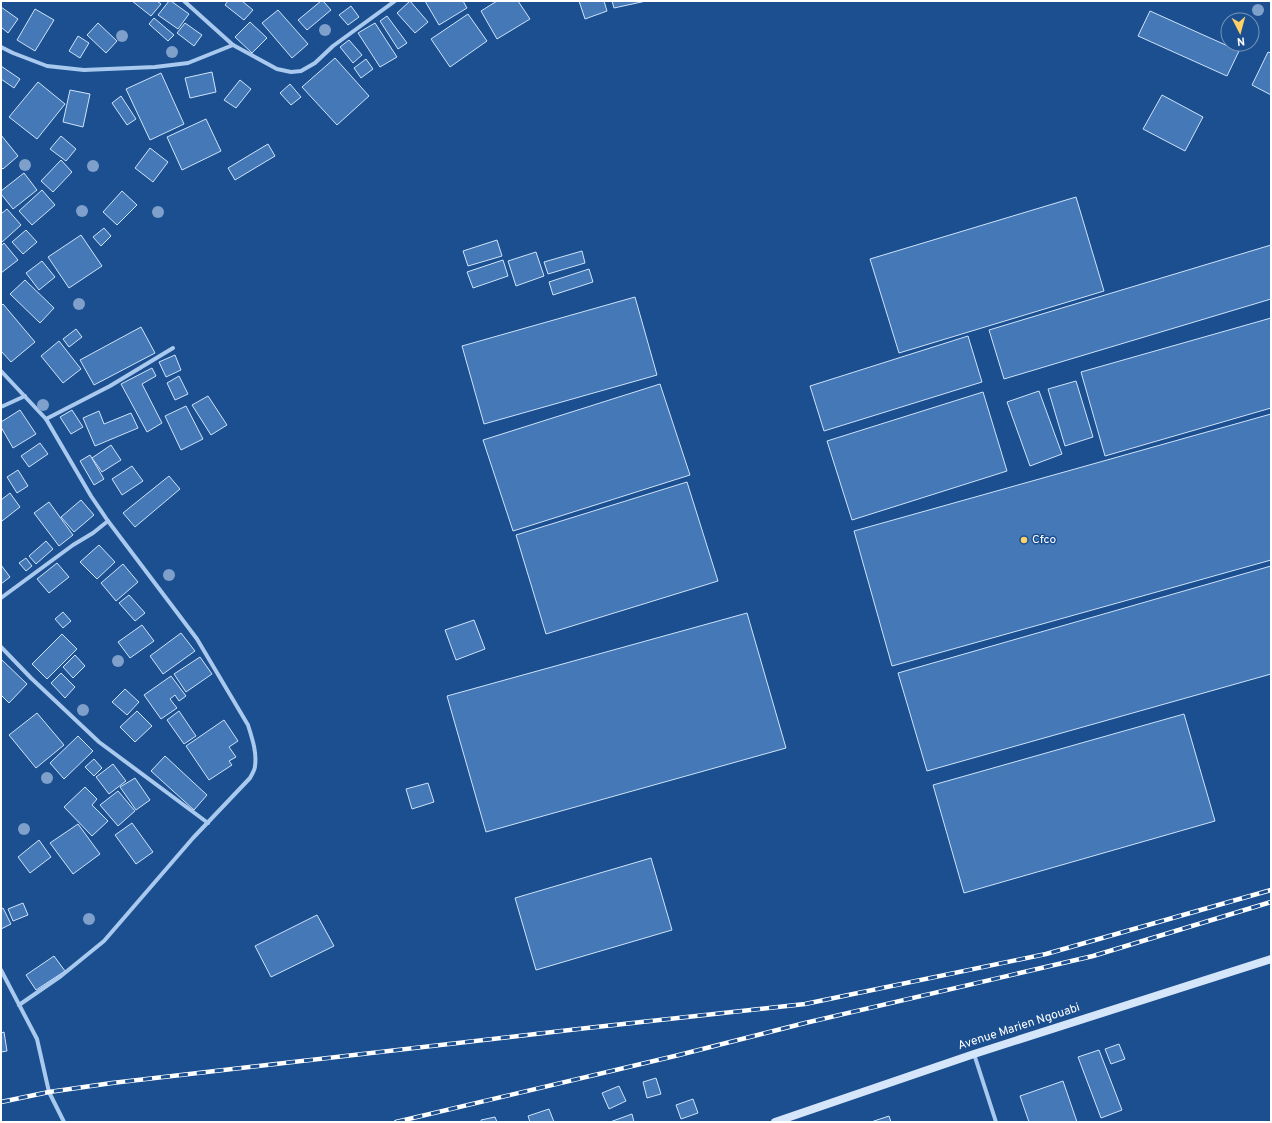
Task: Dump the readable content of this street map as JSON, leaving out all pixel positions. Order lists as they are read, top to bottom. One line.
{"streets":{"street":["Avenue Marien Ngouabi"]},"places":["Cfco"],"north":"bottom"}
